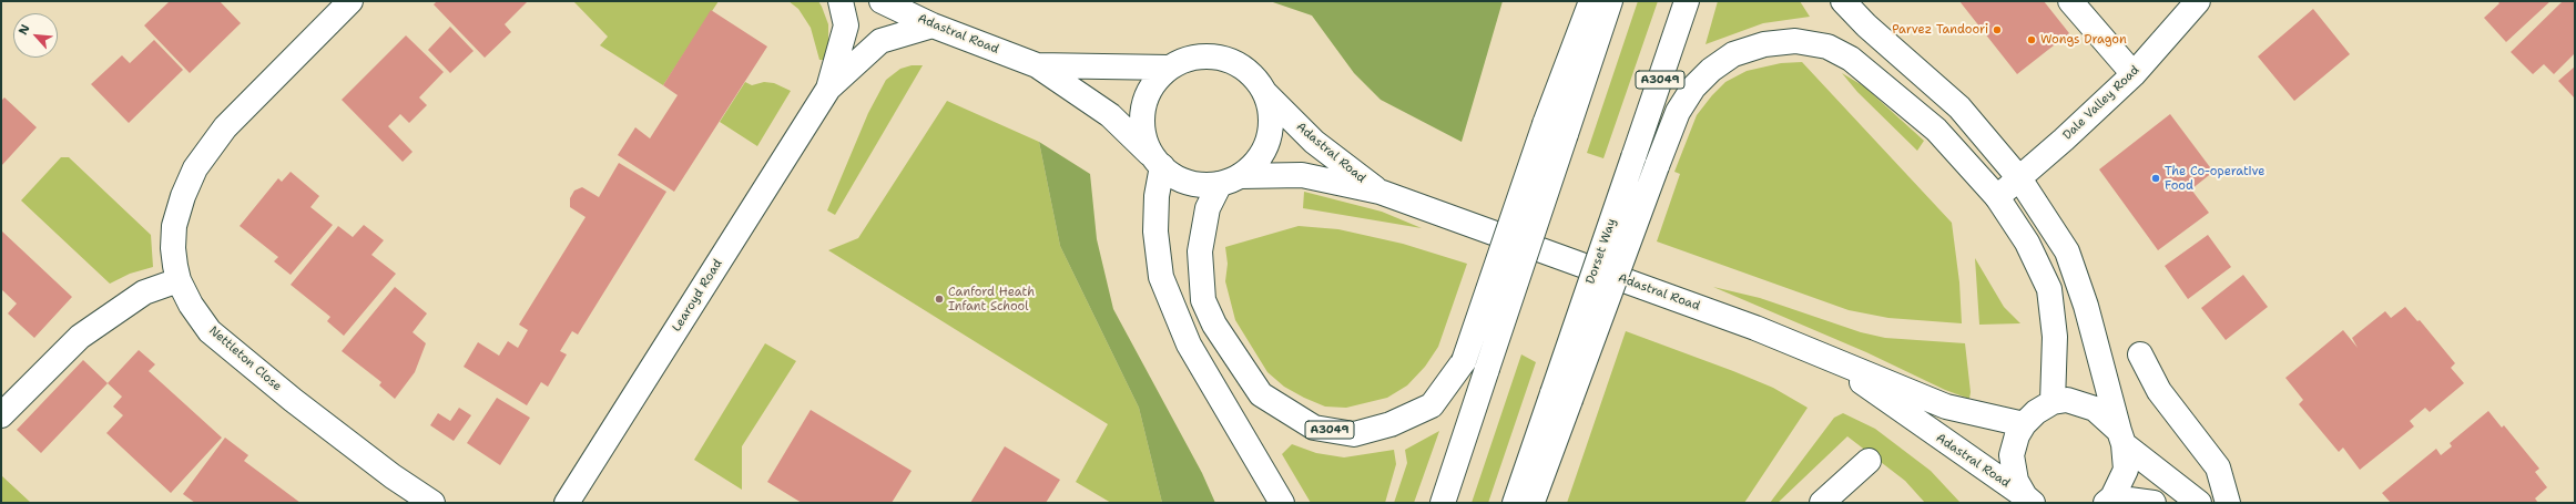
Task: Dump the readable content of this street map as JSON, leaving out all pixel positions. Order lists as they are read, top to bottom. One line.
{"streets":{"main road":["Adastral Road","A3049","Dale Valley Road","Dorset Way","Learoyd Road","Nettleton Close"]},"crossings":[["Adastral Road","A3049"],["Adastral Road","Learoyd Road"],["A3049","Dale Valley Road"],["A3049","Dorset Way"]],"places":["Parvez Tandoori","Wongs Dragon","The Co-operative Food","Canford Heath Infant School"],"north":"top left"}
